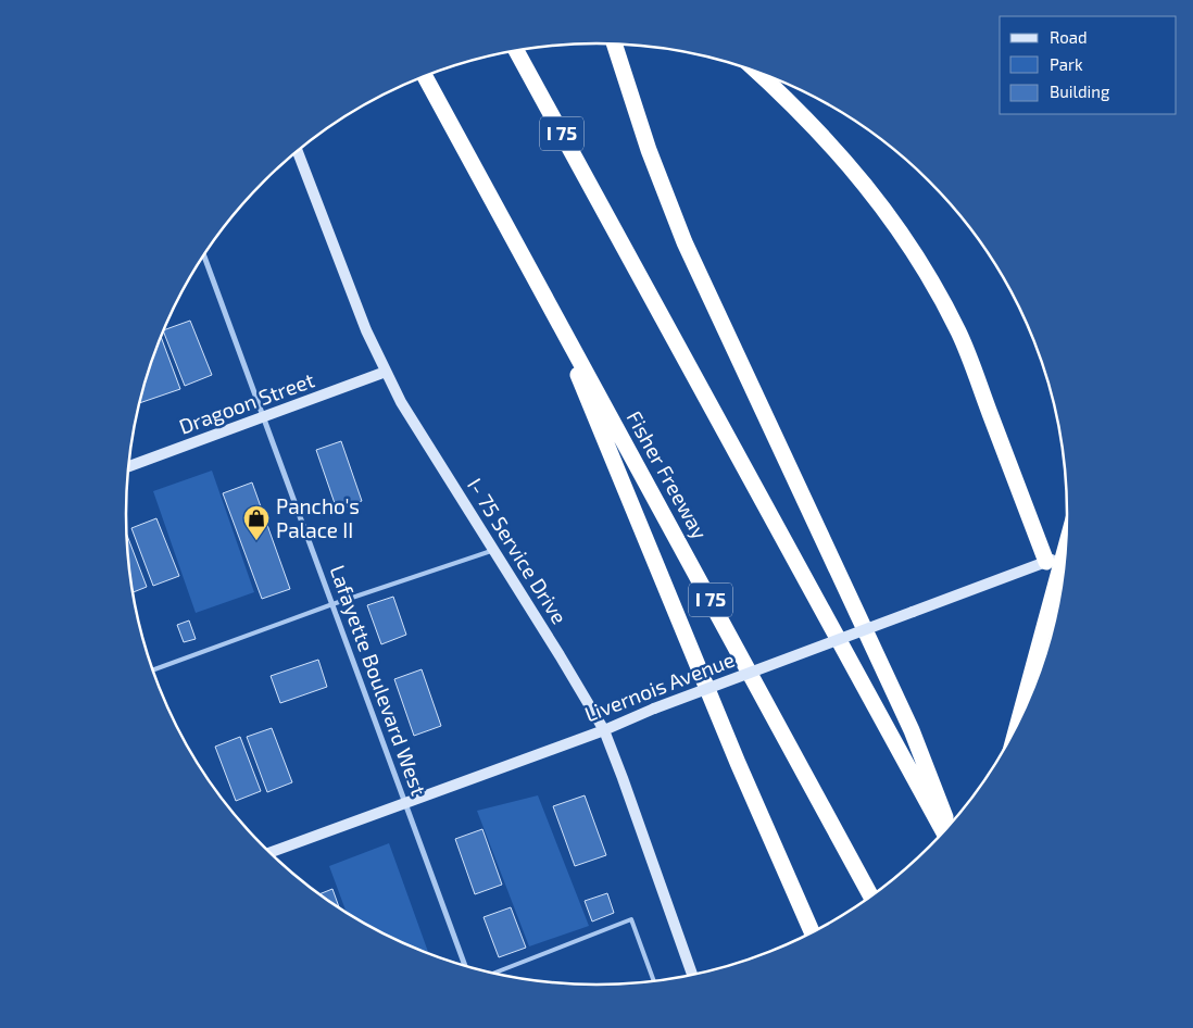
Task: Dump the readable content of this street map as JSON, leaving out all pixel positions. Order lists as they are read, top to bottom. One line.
{"streets":{"highway":["I 75","Fisher Freeway"],"main road":["Dragoon Street","I- 75 Service Drive","Livernois Avenue"],"street":["Lafayette Boulevard West"]},"crossings":[["Dragoon Street","I- 75 Service Drive"],["Dragoon Street","Lafayette Boulevard West"],["I- 75 Service Drive","Livernois Avenue"],["Lafayette Boulevard West","Livernois Avenue"]],"places":{"shop":["Pancho's Palace II"]},"legend":["Road","Park","Building"]}
